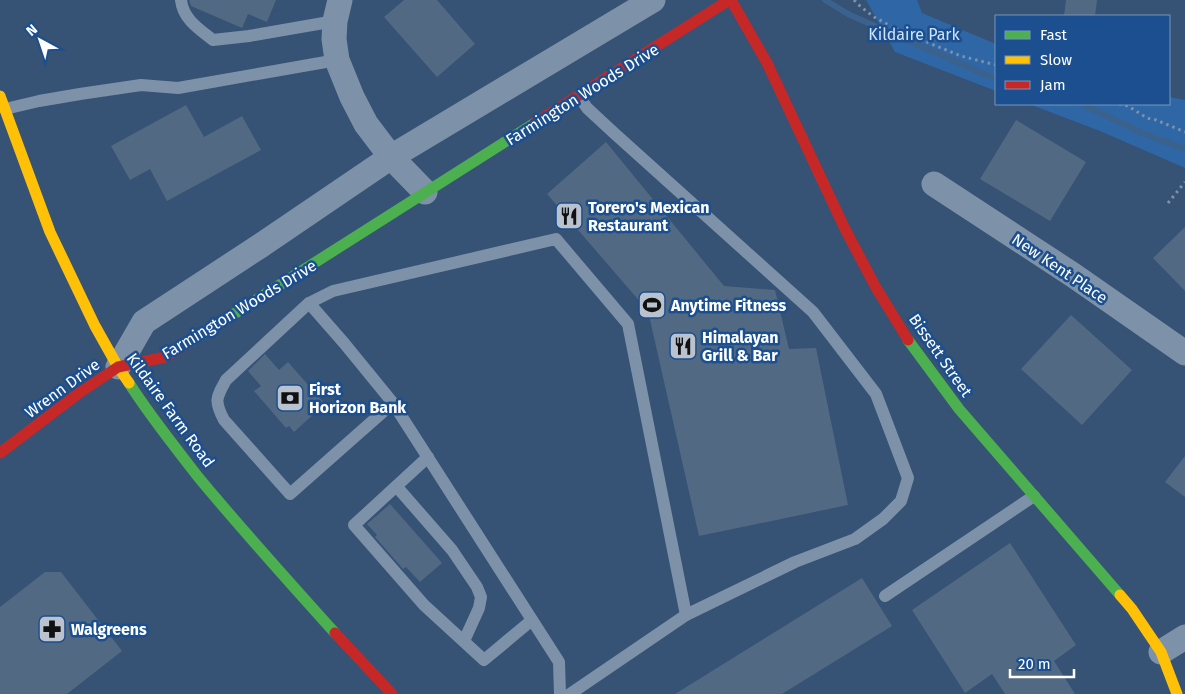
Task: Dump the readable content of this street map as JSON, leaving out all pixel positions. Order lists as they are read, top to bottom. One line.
{"streets":{"street":["Farmington Woods Drive","New Kent Place","Bissett Street","Wrenn Drive","Kildaire Farm Road"]},"crossings":[["Farmington Woods Drive","Bissett Street"],["Farmington Woods Drive","Wrenn Drive"],["Farmington Woods Drive","Kildaire Farm Road"],["Wrenn Drive","Kildaire Farm Road"]],"parks":["Kildaire Park"],"places":{"restaurant":["Torero's Mexican Restaurant","Himalayan Grill & Bar"],"sports":["Anytime Fitness"],"bank":["First Horizon Bank"],"pharmacy":["Walgreens"]},"legend":["Fast","Slow","Jam"],"scale_bar":"20 m","north":"top left"}
